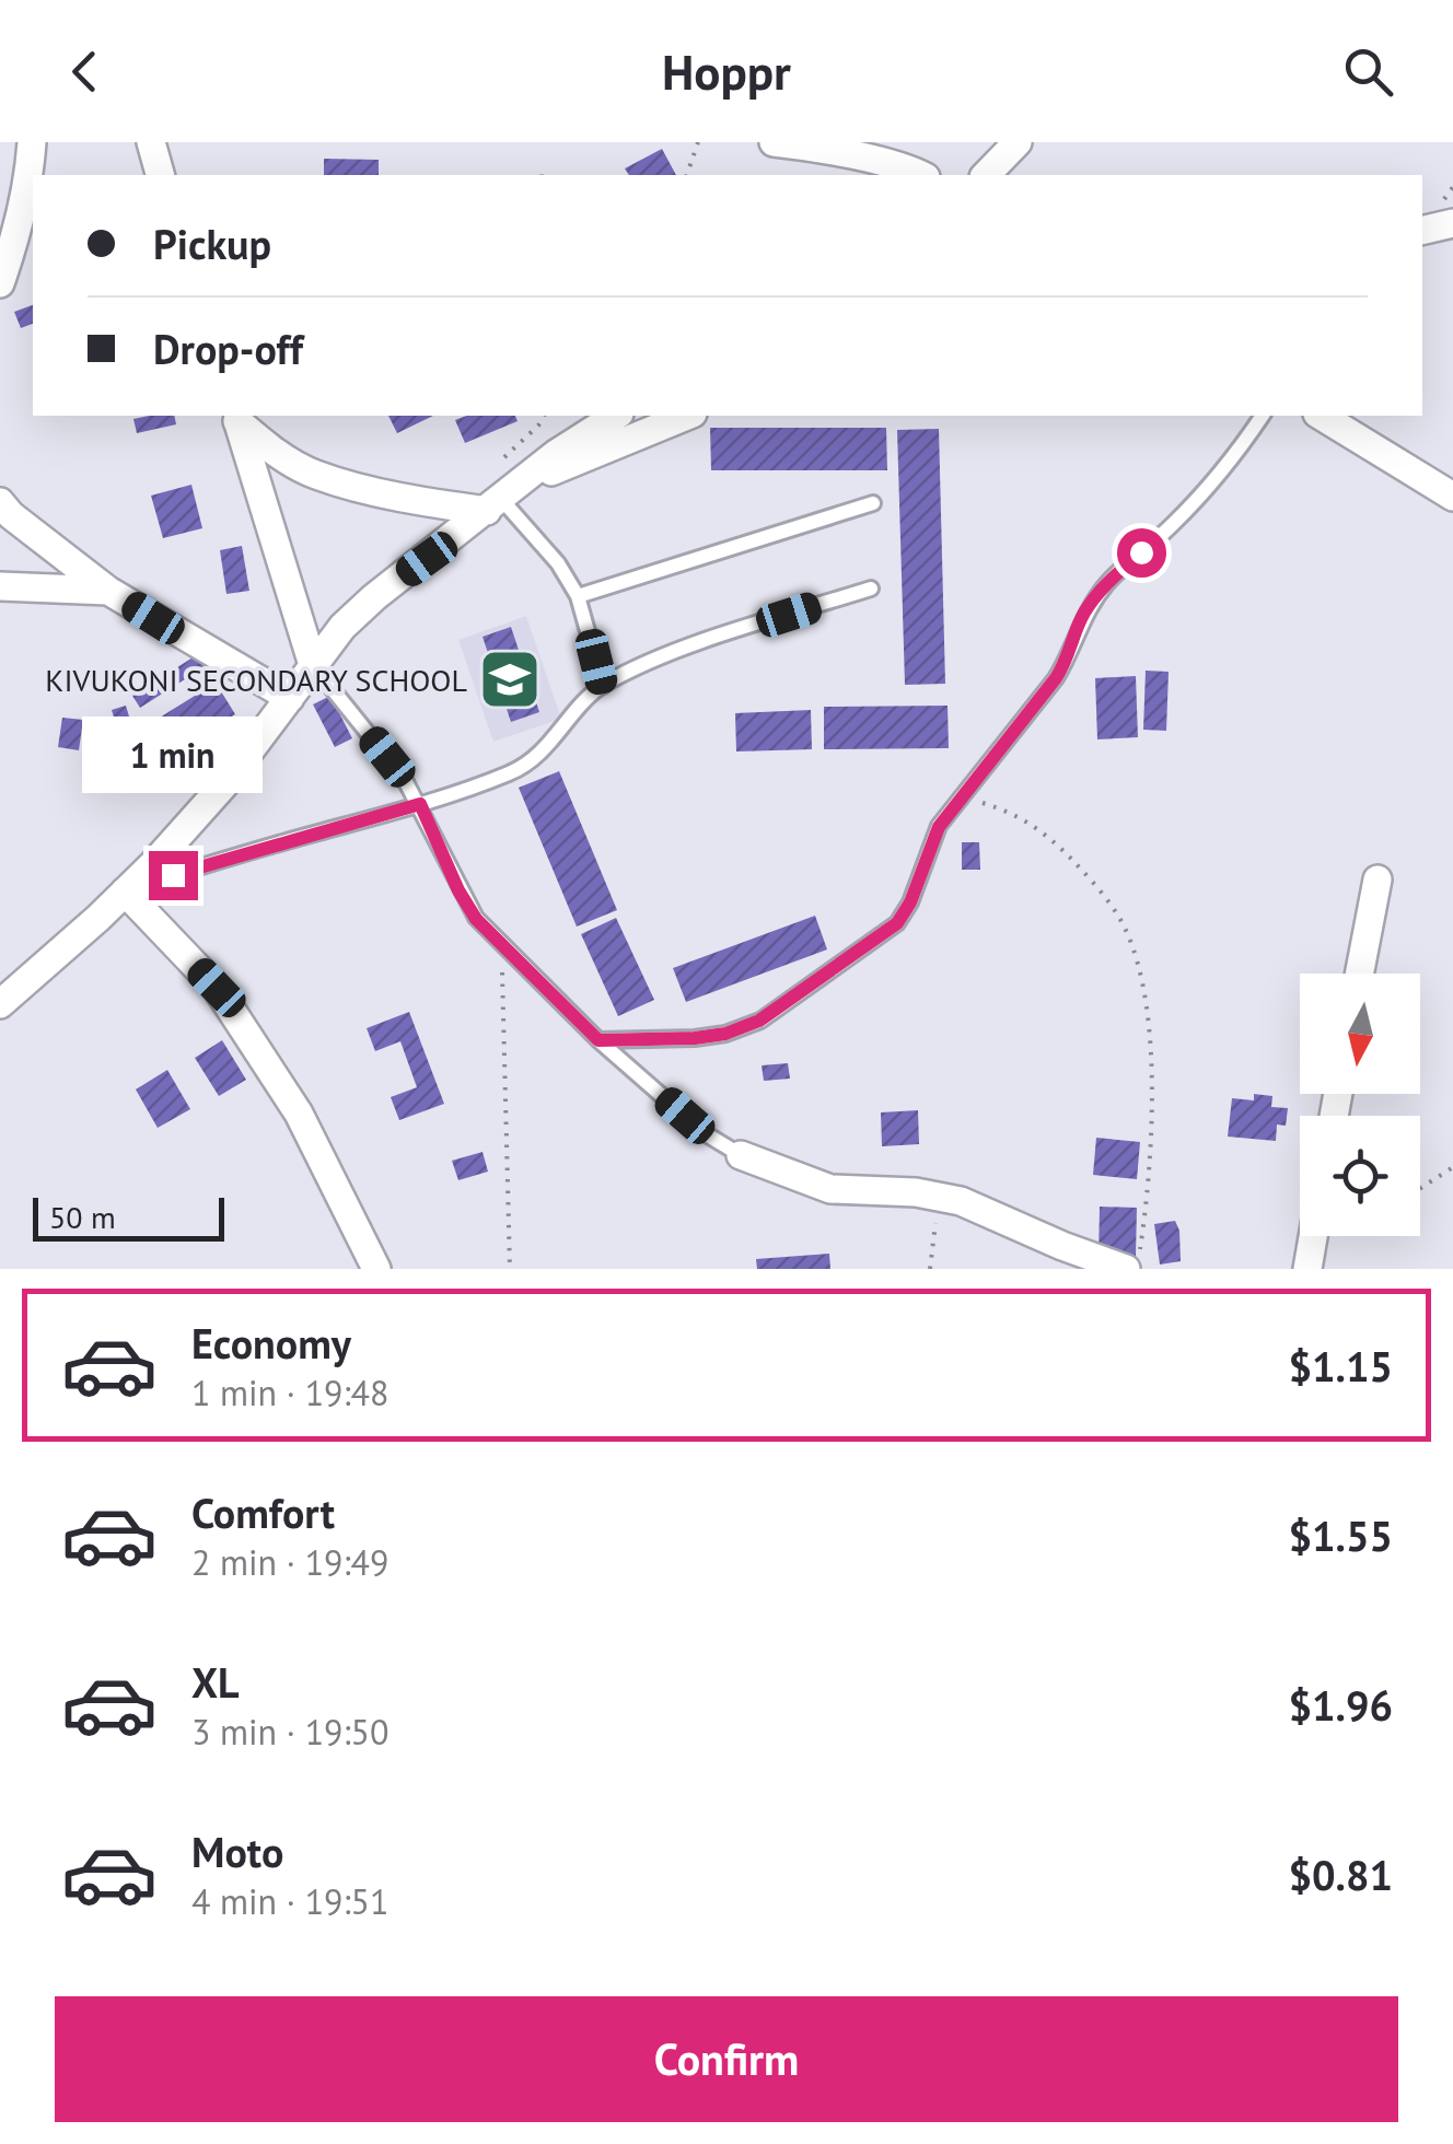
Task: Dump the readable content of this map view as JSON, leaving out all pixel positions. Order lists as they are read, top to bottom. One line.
{"places":{"school or university":["KIVUKONI SECONDARY SCHOOL"]},"scale_bar":"50 m","north":"bottom","page":{"header":"Hoppr","banner":["Pickup","Drop-off"],"bubble":"1 min","scale":"50 m","list":[{"name":"Economy","note":"1 min · 19:48","value":"$1.15"},{"name":"Comfort","note":"2 min · 19:49","value":"$1.55"},{"name":"XL","note":"3 min · 19:50","value":"$1.96"},{"name":"Moto","note":"4 min · 19:51","value":"$0.81"}],"buttons":"Confirm"}}
